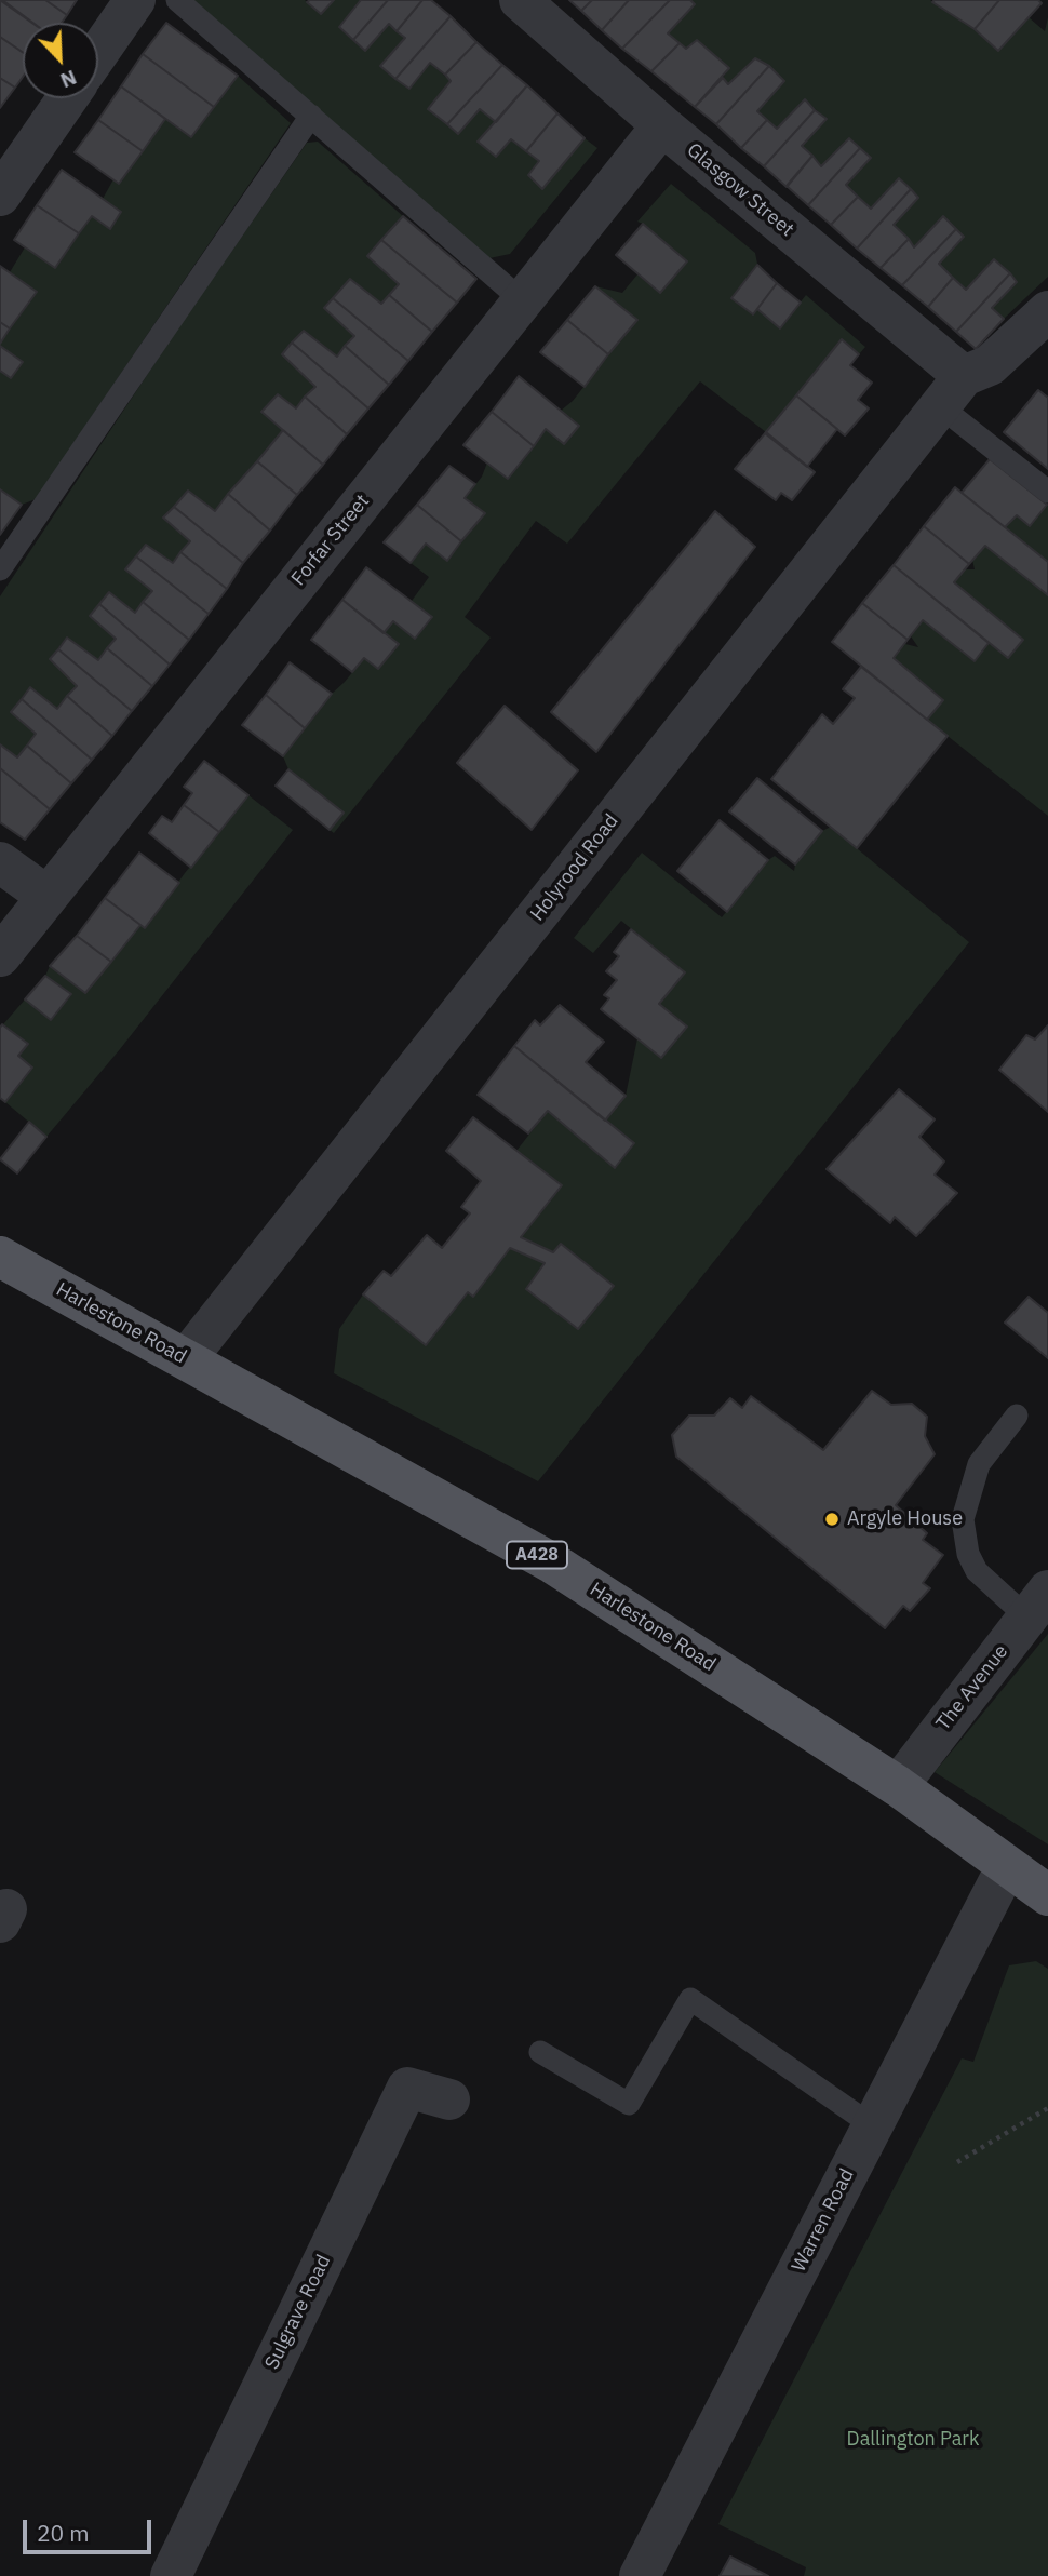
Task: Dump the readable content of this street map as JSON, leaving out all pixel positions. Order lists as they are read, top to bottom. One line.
{"streets":{"main road":["Harlestone Road","A428"],"street":["Glasgow Street","Forfar Street","Holyrood Road","The Avenue","Warren Road","Sulgrave Road"]},"crossings":[["Glasgow Street","Forfar Street"],["Glasgow Street","Holyrood Road"],["Holyrood Road","Harlestone Road"],["Harlestone Road","The Avenue"],["Harlestone Road","Warren Road"]],"parks":["Dallington Park"],"places":["Argyle House"],"scale_bar":"20 m","north":"bottom right"}
